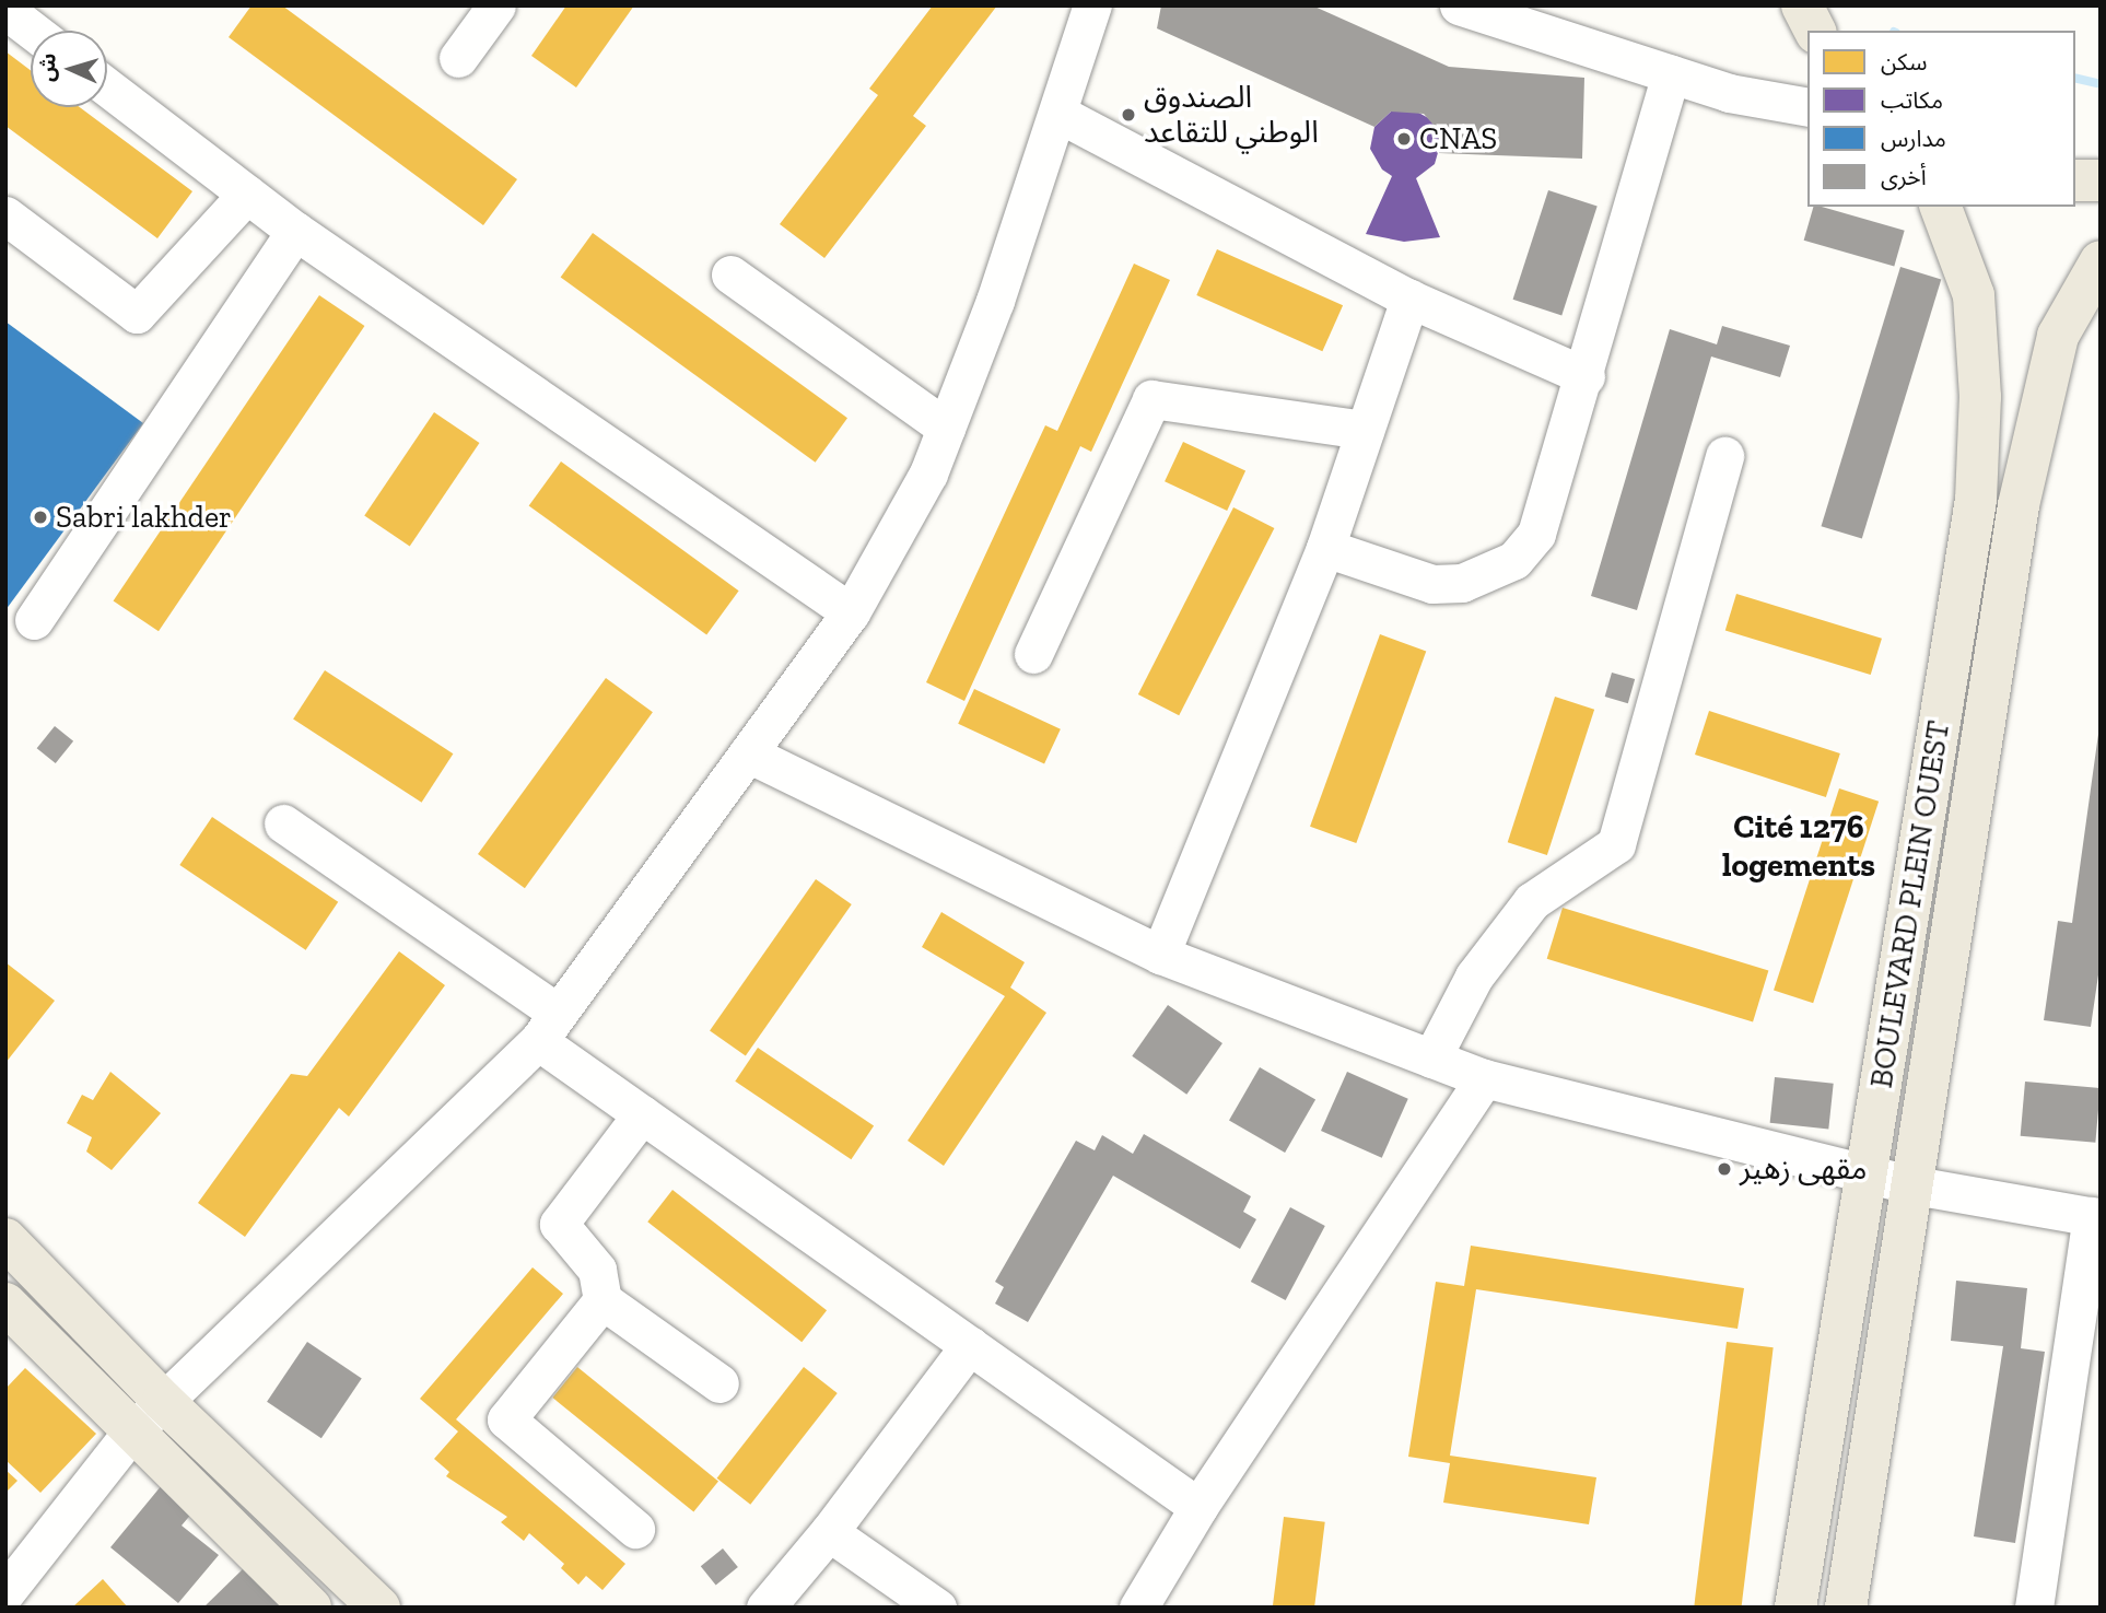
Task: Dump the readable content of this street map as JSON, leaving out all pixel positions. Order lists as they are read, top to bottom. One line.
{"streets":{"main road":["BOULEVARD PLEIN OUEST"]},"districts":["Cité 1276 logements"],"places":["الصندوق الوطني للتقاعد","CNAS","Sabri lakhder","مقهى زهير"],"legend":["سكن","مكاتب","مدارس","أخرى"],"north":"left"}
